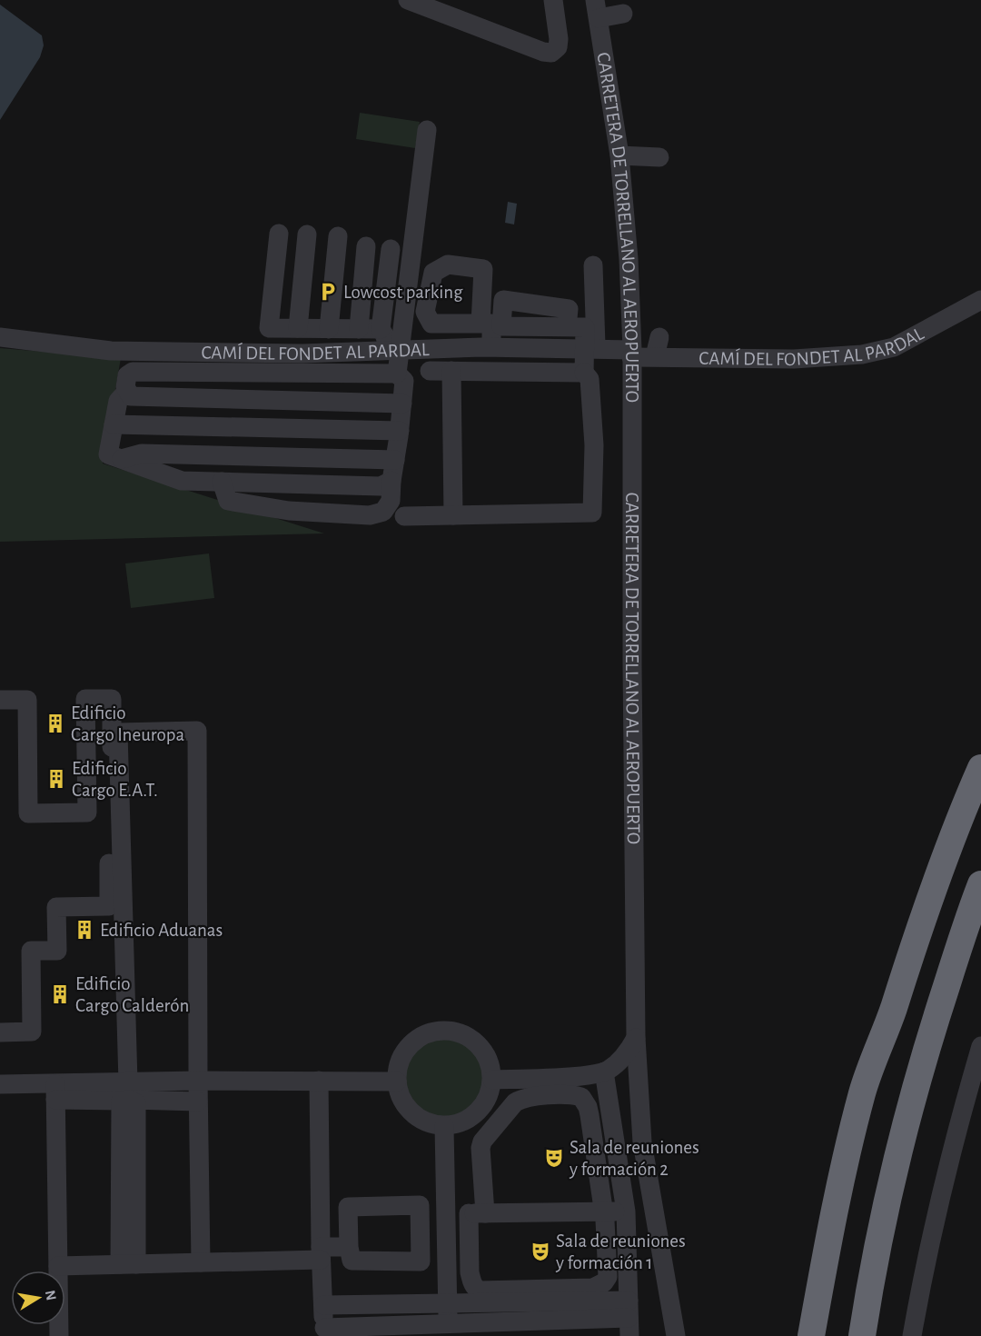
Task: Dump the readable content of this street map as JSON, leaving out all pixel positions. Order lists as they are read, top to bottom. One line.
{"streets":{"street":["CARRETERA DE TORRELLANO AL AEROPUERTO","CAMÍ DEL FONDET AL PARDAL"]},"crossings":[["CARRETERA DE TORRELLANO AL AEROPUERTO","CAMÍ DEL FONDET AL PARDAL"]],"places":{"parking":["Lowcost parking"],"building":["Edificio Cargo Ineuropa","Edificio Cargo E.A.T.","Edificio Aduanas","Edificio Cargo Calderón"],"theatre":["Sala de reuniones y formación 2","Sala de reuniones y formación 1"]},"north":"right"}
